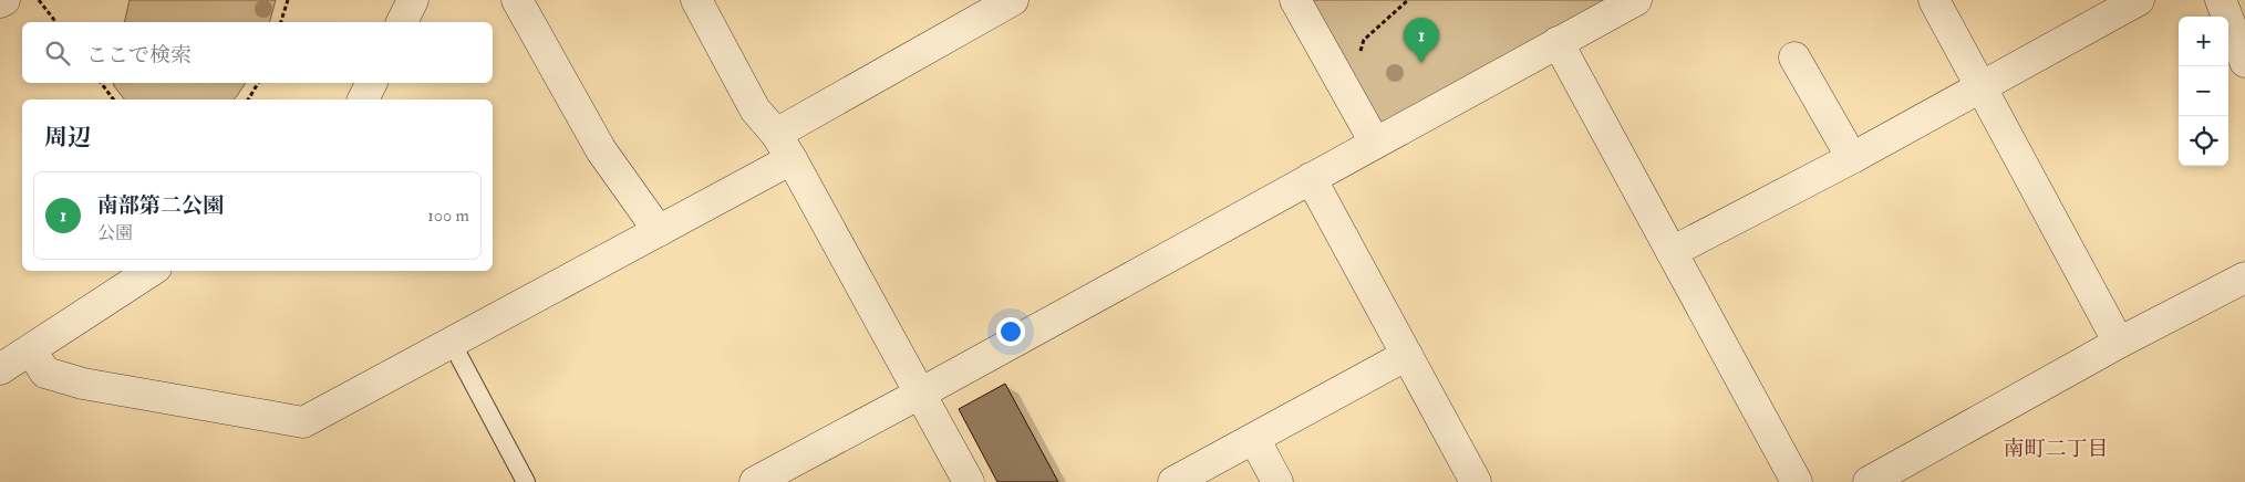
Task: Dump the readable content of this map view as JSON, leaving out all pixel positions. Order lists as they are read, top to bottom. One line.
{"districts":["南町二丁目"],"page":{"map_buttons":["+","−"],"pins":"1","search":"ここで検索","heading":"周辺","list":[{"mark":"1","name":"南部第二公園","note":"公園","value":"100 m"}]}}
